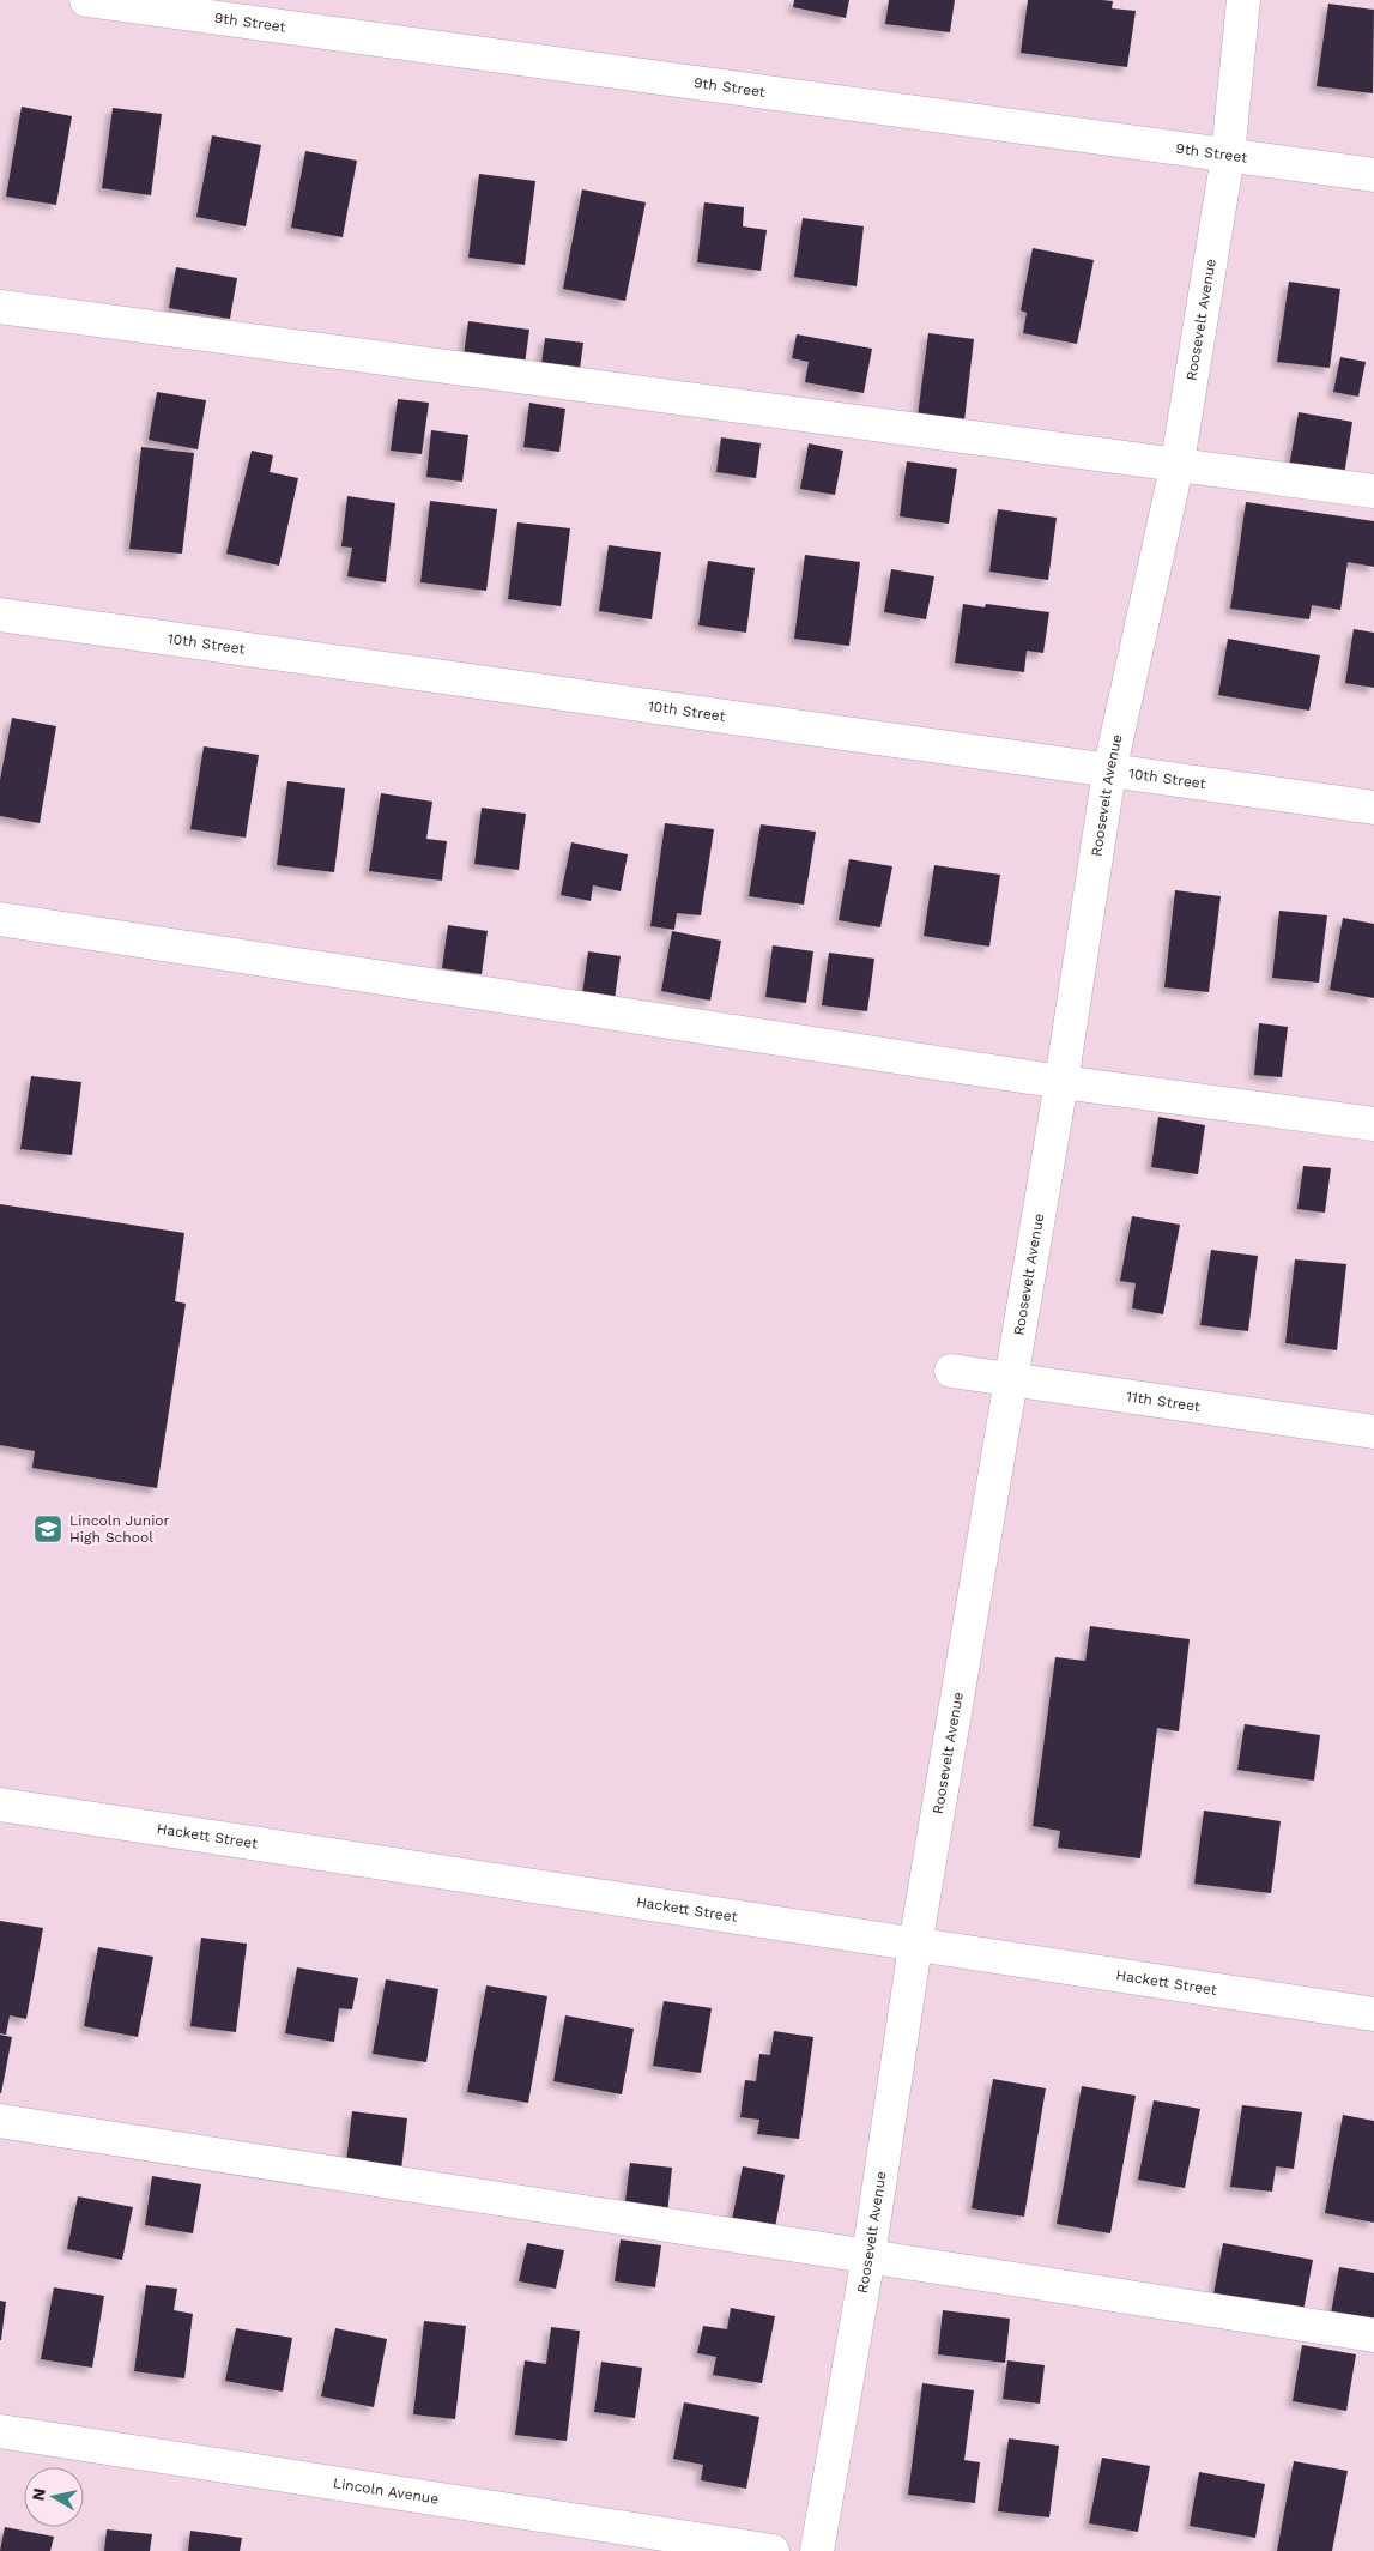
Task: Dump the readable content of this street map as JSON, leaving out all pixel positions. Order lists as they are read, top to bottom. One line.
{"streets":{"street":["9th Street","Roosevelt Avenue","10th Street","11th Street","Hackett Street","Lincoln Avenue"]},"crossings":[["9th Street","Roosevelt Avenue"],["Roosevelt Avenue","10th Street"],["Roosevelt Avenue","11th Street"],["Roosevelt Avenue","Hackett Street"]],"places":{"school or university":["Lincoln Junior High School"]},"north":"left"}
